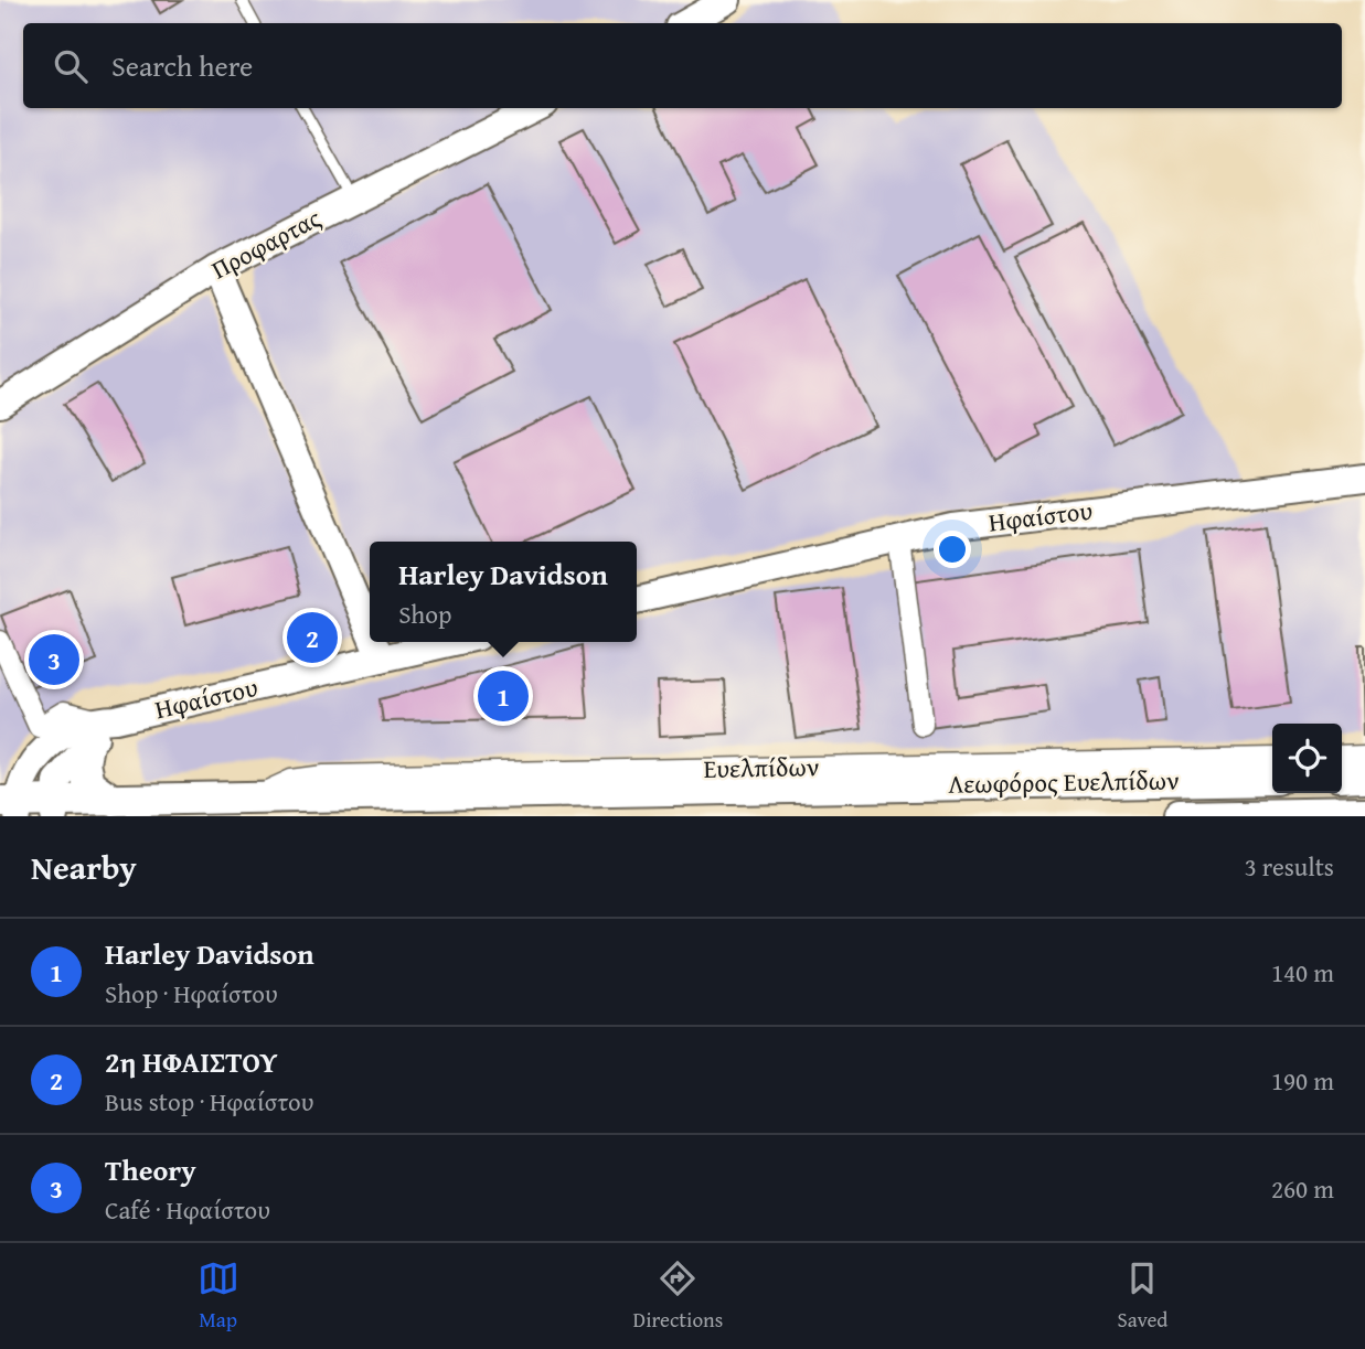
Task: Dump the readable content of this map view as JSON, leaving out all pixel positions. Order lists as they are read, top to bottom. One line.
{"streets":{"main road":["Λεωφόρος Ευελπίδων"],"street":["Προφαρτας","Ηφαίστου"]},"crossings":[["Ηφαίστου","Λεωφόρος Ευελπίδων"]],"page":{"search":"Search here","popup":["Harley Davidson","Shop"],"pins":["2","3","1"],"heading":["Nearby","3 results"],"list":[{"mark":"1","name":"Harley Davidson","note":"Shop · Ηφαίστου","value":"140 m"},{"mark":"2","name":"2η ΗΦΑΙΣΤΟΥ","note":"Bus stop · Ηφαίστου","value":"190 m"},{"mark":"3","name":"Theory","note":"Café · Ηφαίστου","value":"260 m"}],"nav":["Map","Directions","Saved"]}}
